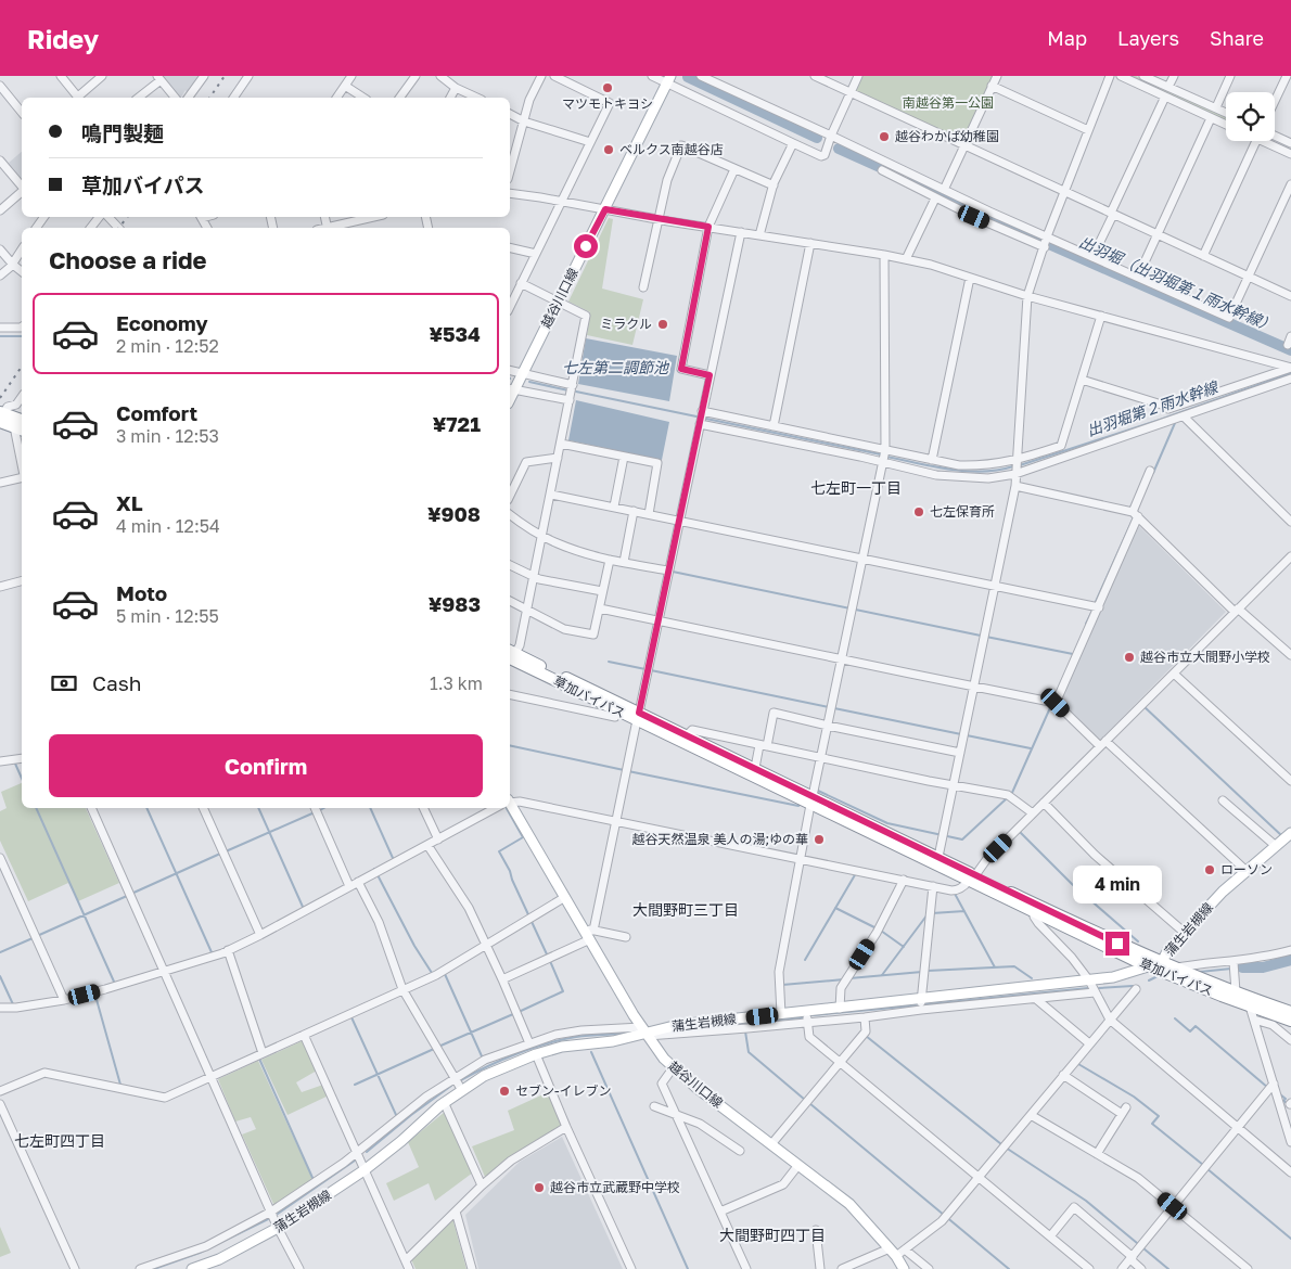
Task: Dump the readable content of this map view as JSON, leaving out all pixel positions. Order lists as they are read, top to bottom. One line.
{"streets":{"highway":["草加バイパス"],"main road":["越谷川口線","蒲生岩槻線"]},"crossings":[["越谷川口線","蒲生岩槻線"],["草加バイパス","蒲生岩槻線"]],"districts":["七左町一丁目","大間野町三丁目","七左町四丁目","大間野町四丁目"],"water":["出羽堀（出羽堀第１雨水幹線）","七左第二調節池","出羽堀第２雨水幹線"],"parks":["南越谷第一公園"],"places":["マツモトキヨシ","越谷わかば幼稚園","ベルクス南越谷店","ミラクル","七左保育所","越谷市立大間野小学校","越谷天然温泉 美人の湯;ゆの華","ローソン","セブン-イレブン","越谷市立武蔵野中学校"],"page":{"header":"Ridey","nav":["Map","Layers","Share"],"banner":["鳴門製麺","草加バイパス"],"heading":"Choose a ride","list":[{"name":"Economy","note":"2 min · 12:52","value":"¥534"},{"name":"Comfort","note":"3 min · 12:53","value":"¥721"},{"name":"XL","note":"4 min · 12:54","value":"¥908"},{"name":"Moto","note":"5 min · 12:55","value":"¥983"}],"pay":["Cash","1.3 km"],"buttons":"Confirm","bubble":"4 min"}}
